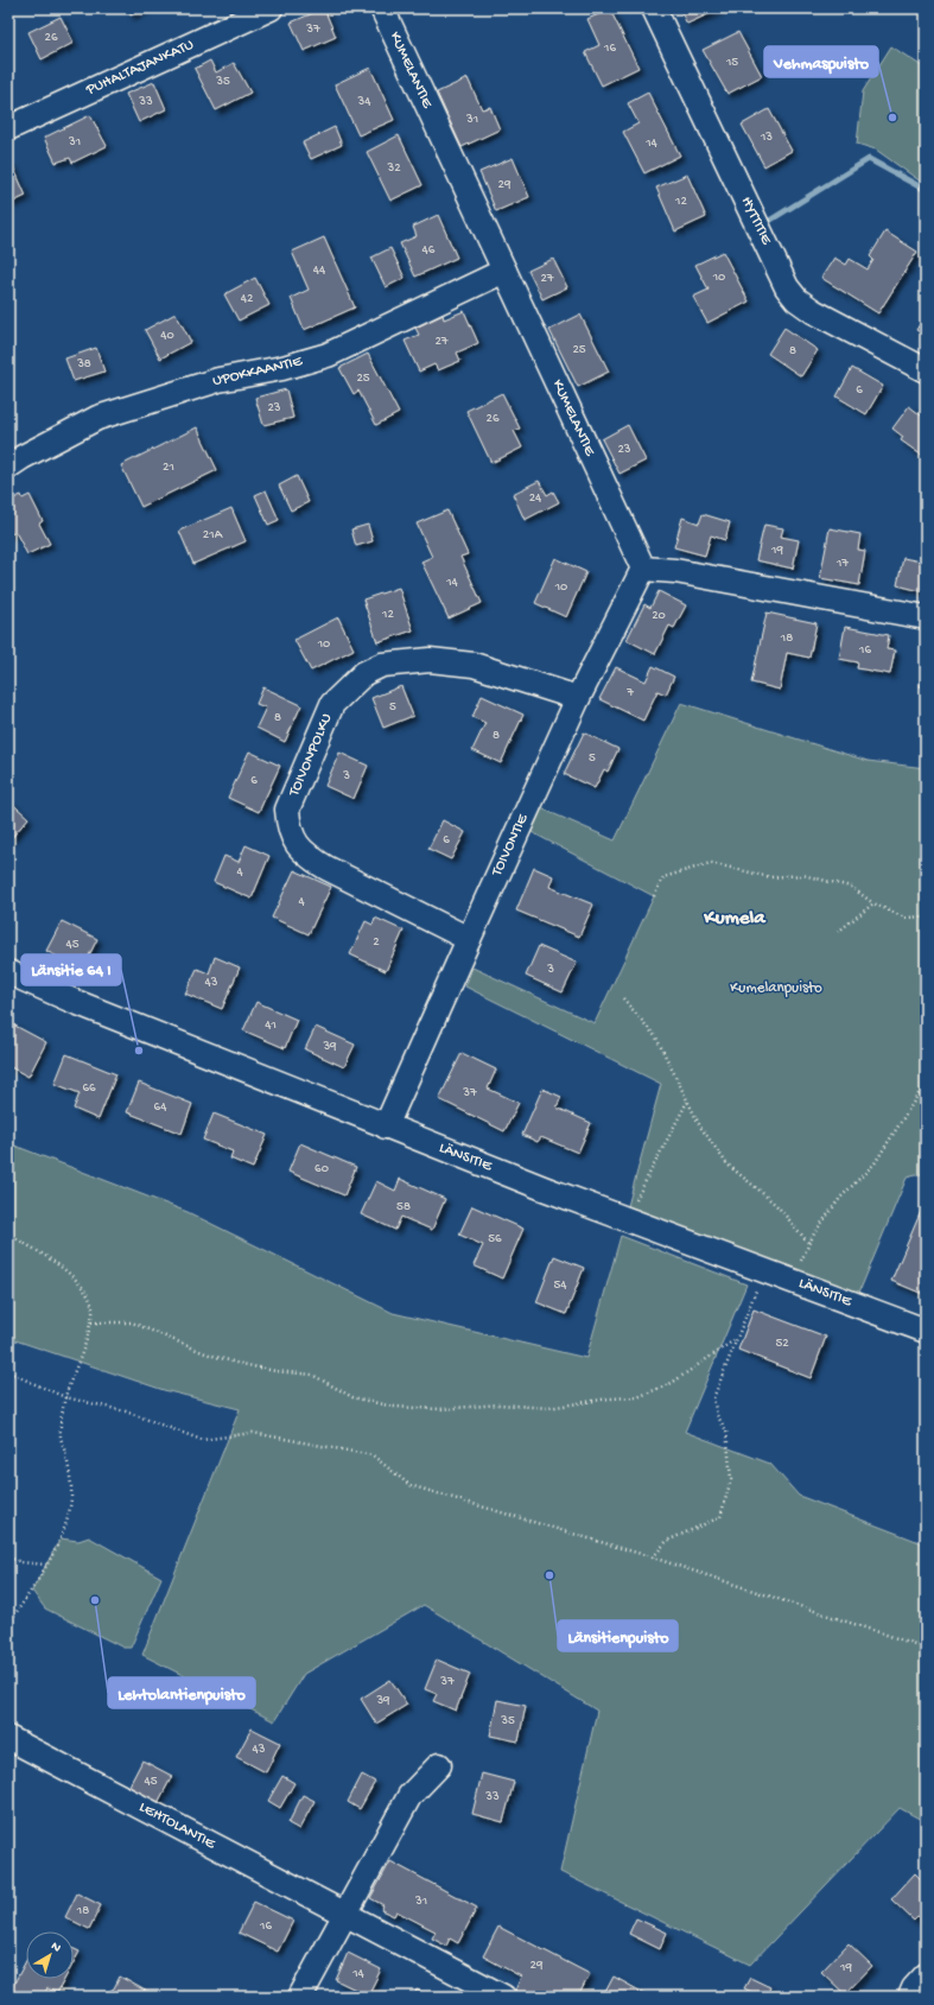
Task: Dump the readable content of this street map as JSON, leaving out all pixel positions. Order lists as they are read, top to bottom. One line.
{"streets":{"street":["PUHALTAJANKATU","KUMELANTIE","HYTTITIE","UPOKKAANTIE","TOIVONPOLKU","TOIVONTIE","LÄNSITIE","LEHTOLANTIE"]},"crossings":[["KUMELANTIE","UPOKKAANTIE"],["KUMELANTIE","TOIVONTIE"],["TOIVONPOLKU","TOIVONTIE"],["TOIVONTIE","LÄNSITIE"]],"districts":["Kumela"],"parks":["Kumelanpuisto"],"places":["Vehmaspuisto","Länsitie 64 I","Länsitienpuisto","Lehtolantienpuisto"],"house_numbers":["37","26","16","15","35","33","34","31","13","31","14","32","29","12","46","44","10","27","42","40","27","25","8","38","25","6","23","26","23","21","24","21A","19","17","14","10","12","20","18","10","16","7","5","8","8","5","3","6","6","4","4","2","45","3","43","41","39","66","37","64","60","58","56","54","52","37","39","35","43","45","33","31","18","16","29","19","14"],"north":"top right"}
